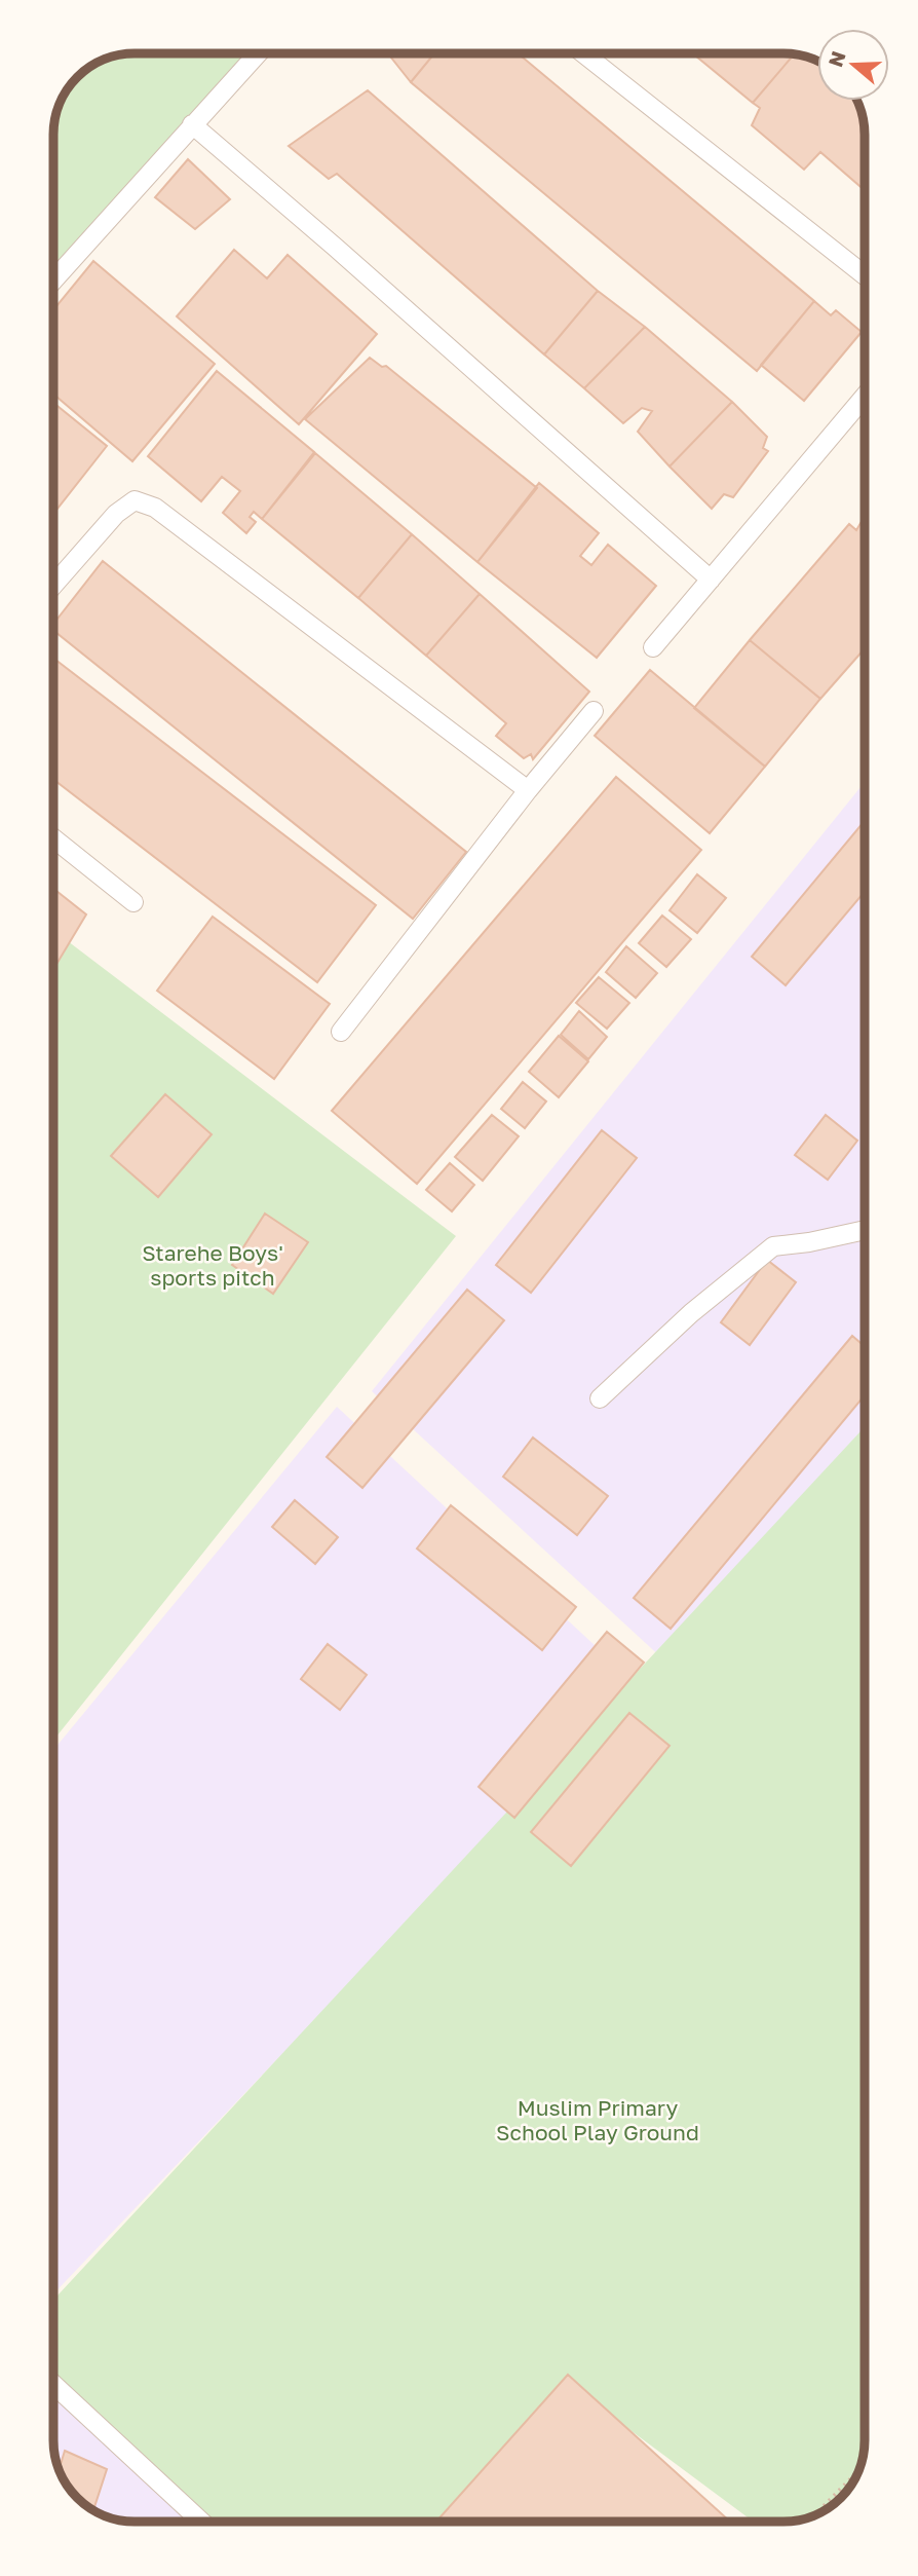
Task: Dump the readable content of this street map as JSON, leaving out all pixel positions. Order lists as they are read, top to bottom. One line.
{"parks":["Starehe Boys' sports pitch","Muslim Primary School Play Ground"],"north":"left"}
